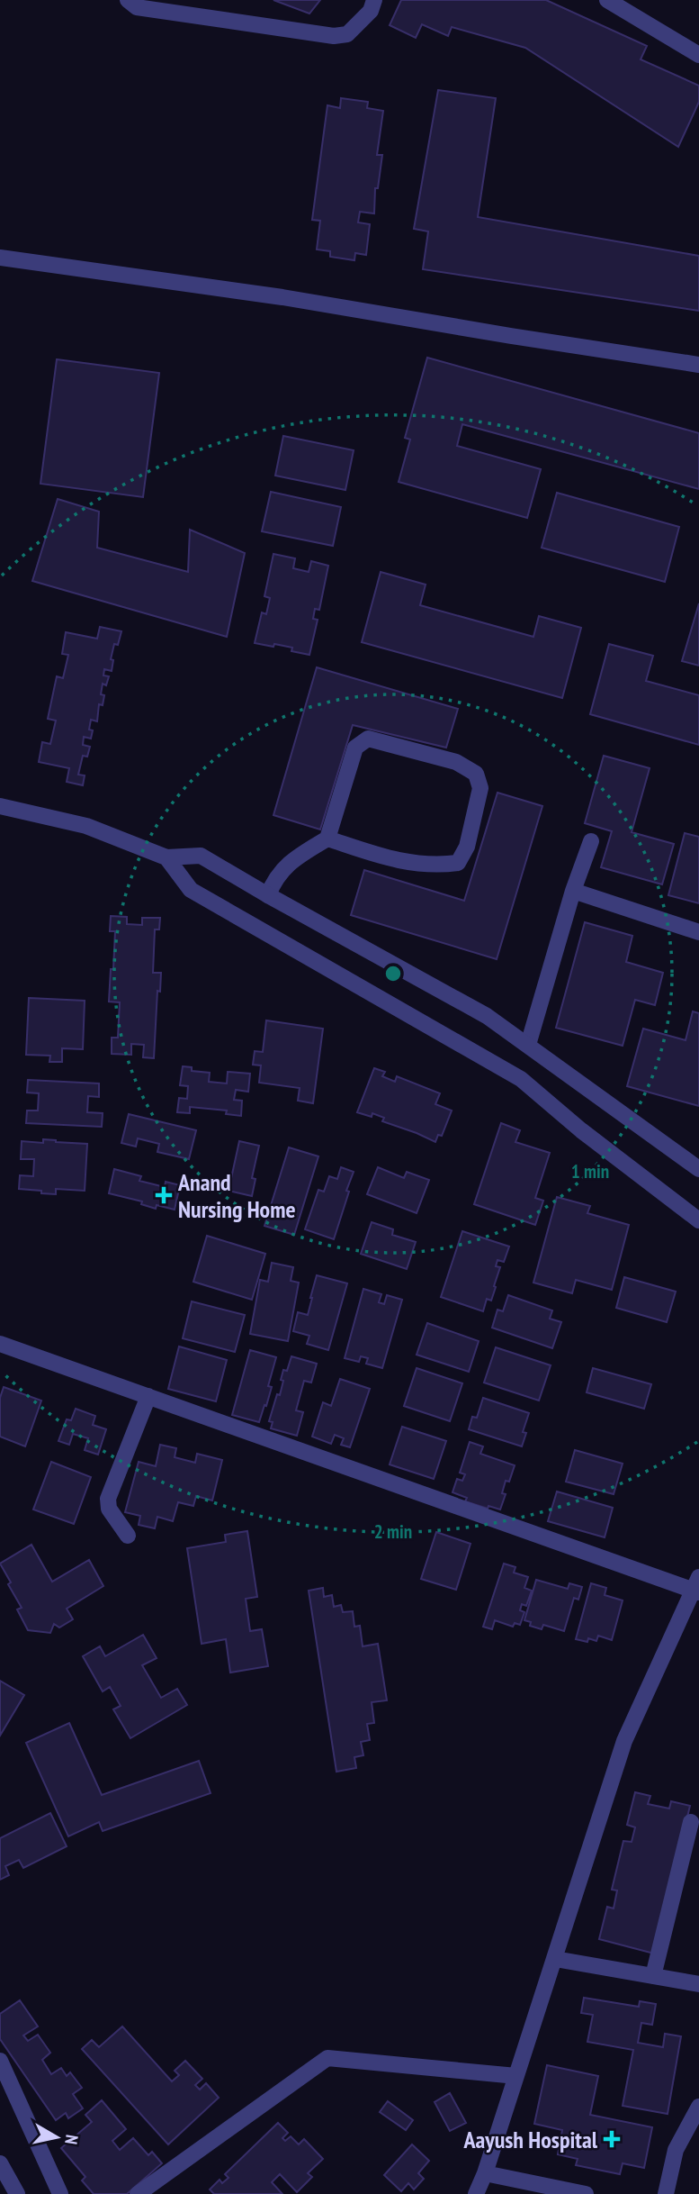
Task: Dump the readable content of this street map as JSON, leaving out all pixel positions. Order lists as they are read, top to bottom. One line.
{"places":{"health":["Anand Nursing Home","Aayush Hospital"]},"north":"right","rings":["1 min","2 min"]}
